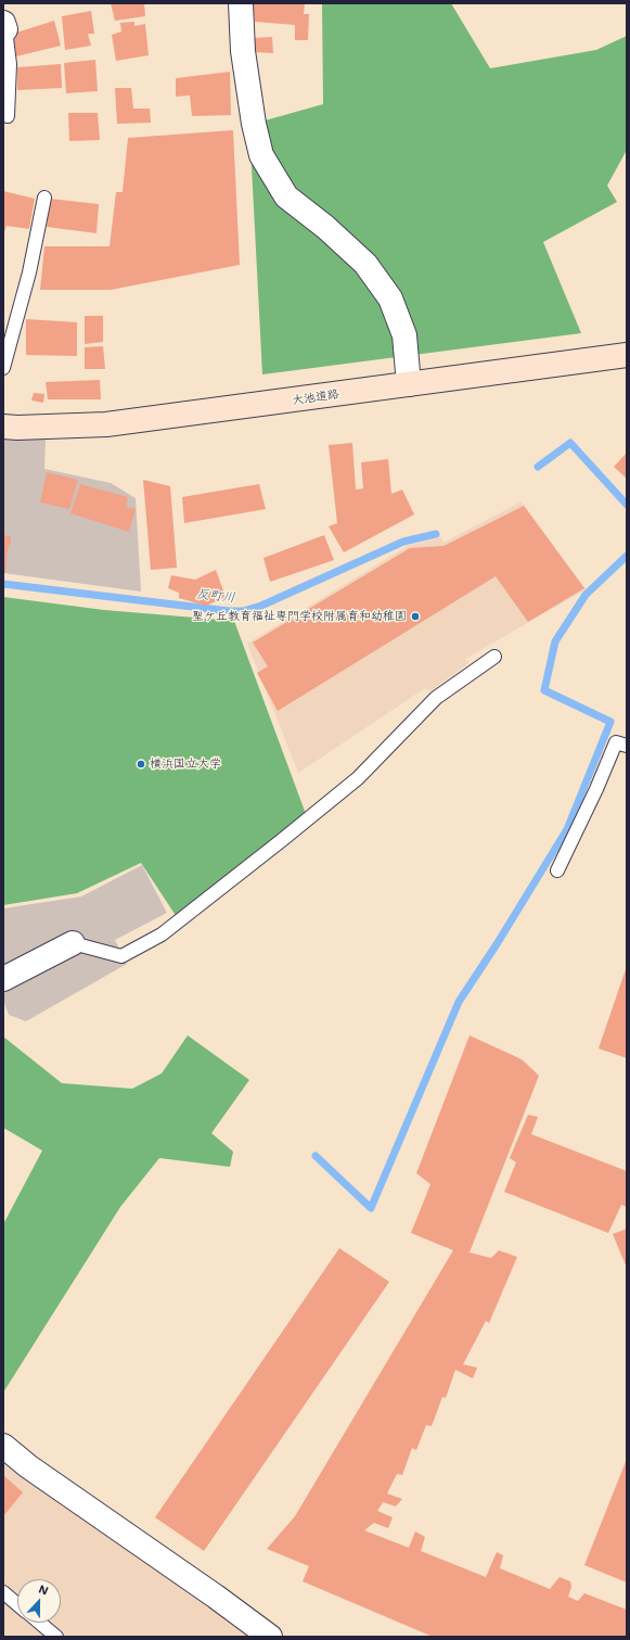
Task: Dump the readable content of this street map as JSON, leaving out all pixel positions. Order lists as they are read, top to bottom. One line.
{"streets":{"street":["大池道路"]},"water":["反町川"],"places":["聖ケ丘教育福祉専門学校附属育和幼稚園","横浜国立大学"],"north":"top"}
